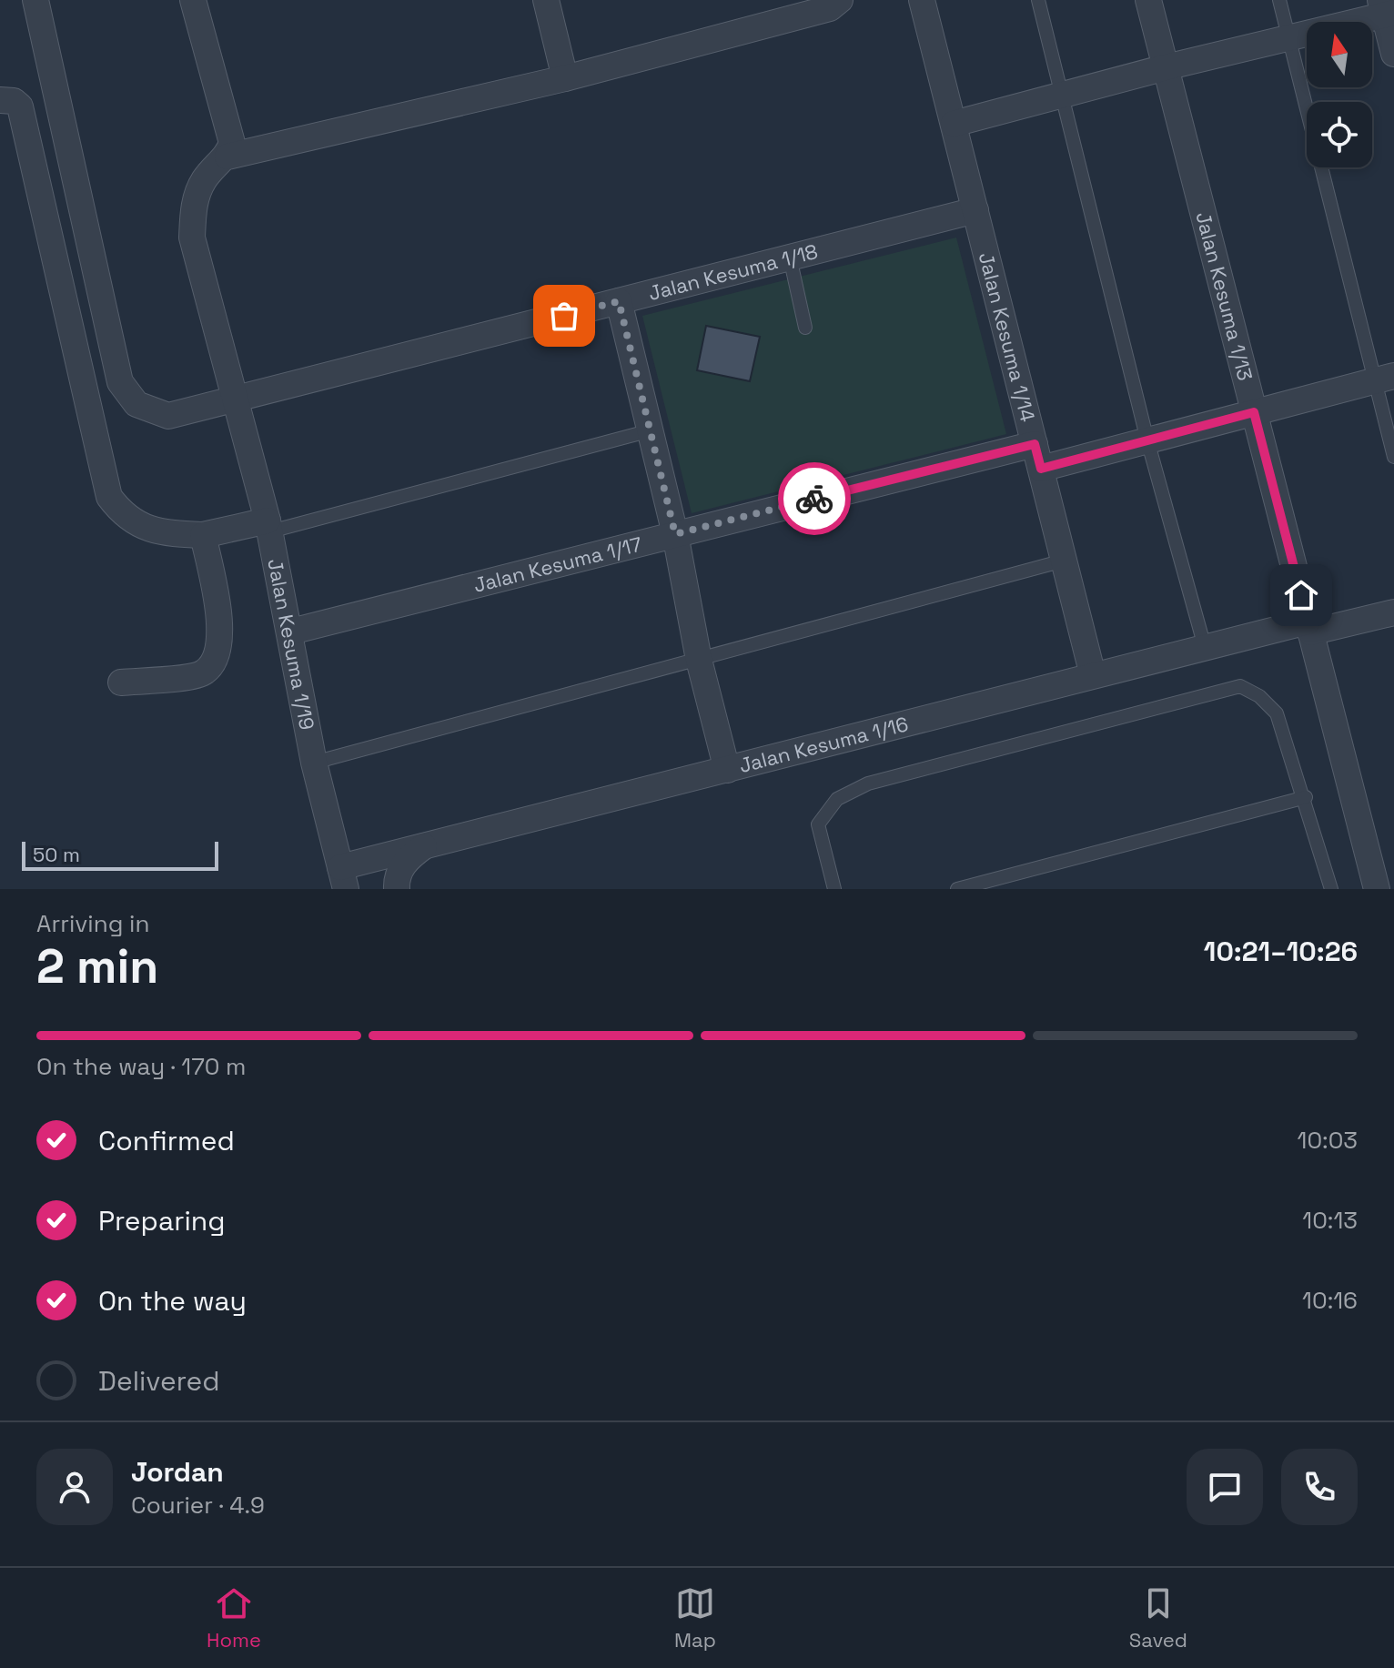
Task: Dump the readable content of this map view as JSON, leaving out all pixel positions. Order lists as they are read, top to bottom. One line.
{"streets":{"street":["Jalan Kesuma 1/18","Jalan Kesuma 1/13","Jalan Kesuma 1/14","Jalan Kesuma 1/17","Jalan Kesuma 1/19","Jalan Kesuma 1/16"]},"crossings":[["Jalan Kesuma 1/18","Jalan Kesuma 1/14"],["Jalan Kesuma 1/18","Jalan Kesuma 1/19"],["Jalan Kesuma 1/13","Jalan Kesuma 1/16"],["Jalan Kesuma 1/14","Jalan Kesuma 1/17"],["Jalan Kesuma 1/14","Jalan Kesuma 1/16"],["Jalan Kesuma 1/17","Jalan Kesuma 1/19"],["Jalan Kesuma 1/19","Jalan Kesuma 1/16"]],"scale_bar":"50 m","north":"top","page":{"scale":"50 m","heading":["2 min","Arriving in","10:21–10:26"],"panel":["Jordan","Courier · 4.9"],"bar":"On the way · 170 m","list":[["Confirmed","10:03"],["Preparing","10:13"],["On the way","10:16"],"Delivered"],"tabs":["Home","Map","Saved"]}}
